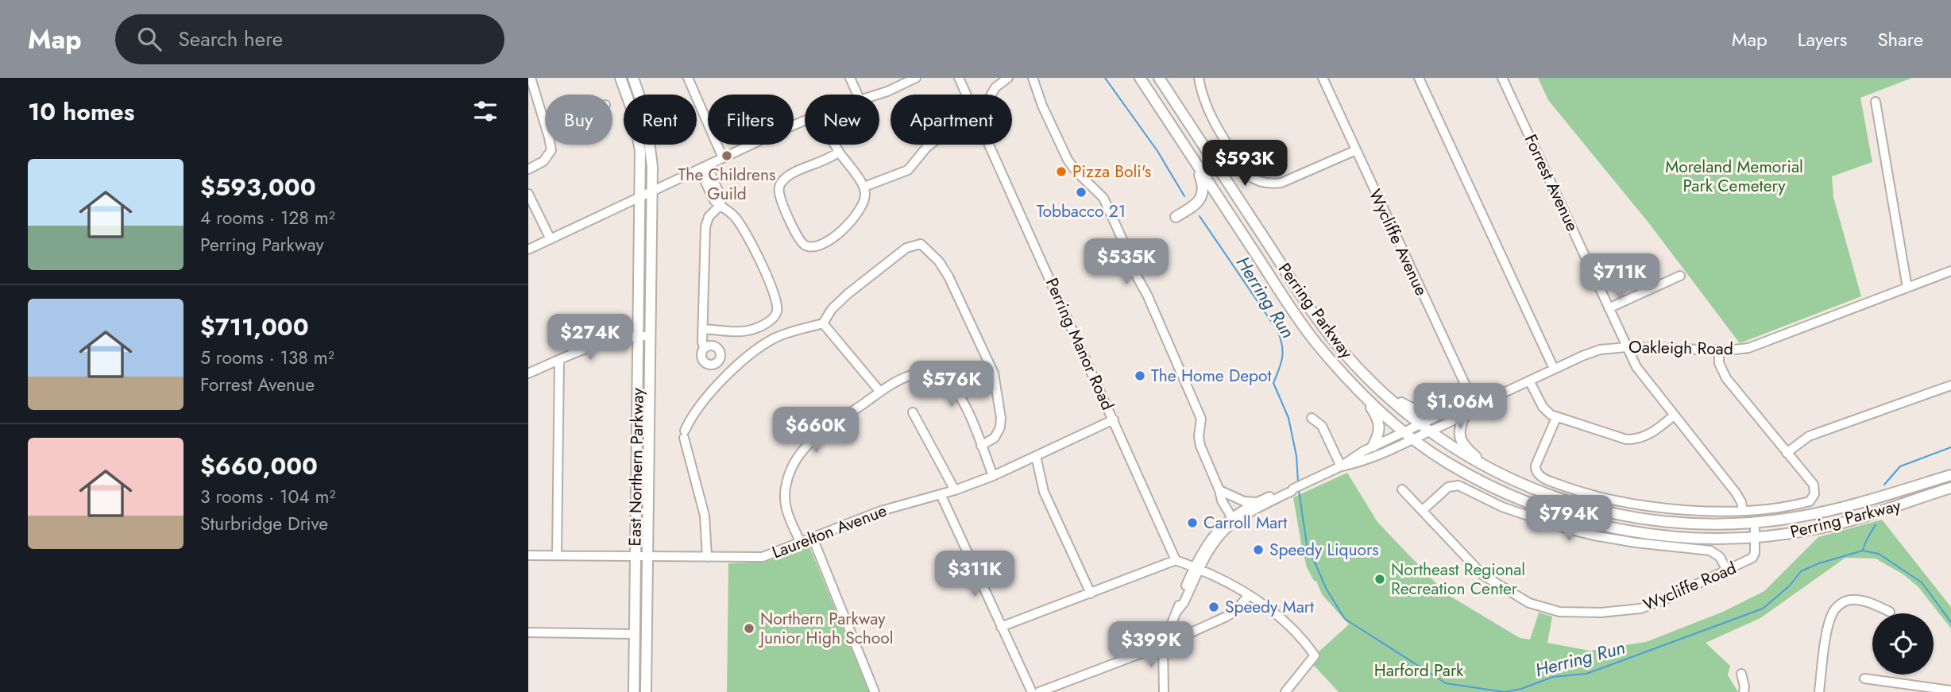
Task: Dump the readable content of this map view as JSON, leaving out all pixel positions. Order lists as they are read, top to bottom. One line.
{"streets":{"main road":["Perring Parkway","East Northern Parkway"],"street":["Forrest Avenue","Wycliffe Avenue","Perring Manor Road","Oakleigh Road","Laurelton Avenue","Wycliffe Road"]},"crossings":[["Forrest Avenue","Oakleigh Road"],["Wycliffe Avenue","Oakleigh Road"],["Perring Parkway","Oakleigh Road"],["Perring Parkway","Wycliffe Road"],["Perring Manor Road","Laurelton Avenue"],["East Northern Parkway","Laurelton Avenue"]],"water":["Herring Run"],"parks":["Moreland Memorial Park Cemetery","Harford Park"],"places":["The Childrens Guild","Pizza Boli's","Tobbacco 21","The Home Depot","Carroll Mart","Speedy Liquors","Northeast Regional Recreation Center","Speedy Mart","Northern Parkway Junior High School"],"page":{"header":"Map","search":"Search here","nav":["Map","Layers","Share"],"heading":"10 homes","chip":["Buy","Rent","Filters","New","Apartment"],"price":["$593K","$535K","$711K","$274K","$576K","$1.06M","$660K","$794K","$311K","$399K"],"list":[{"name":"$593,000","note":"4 rooms · 128 m² · Perring Parkway"},{"name":"$711,000","note":"5 rooms · 138 m² · Forrest Avenue"},{"name":"$660,000","note":"3 rooms · 104 m² · Sturbridge Drive"}]}}
